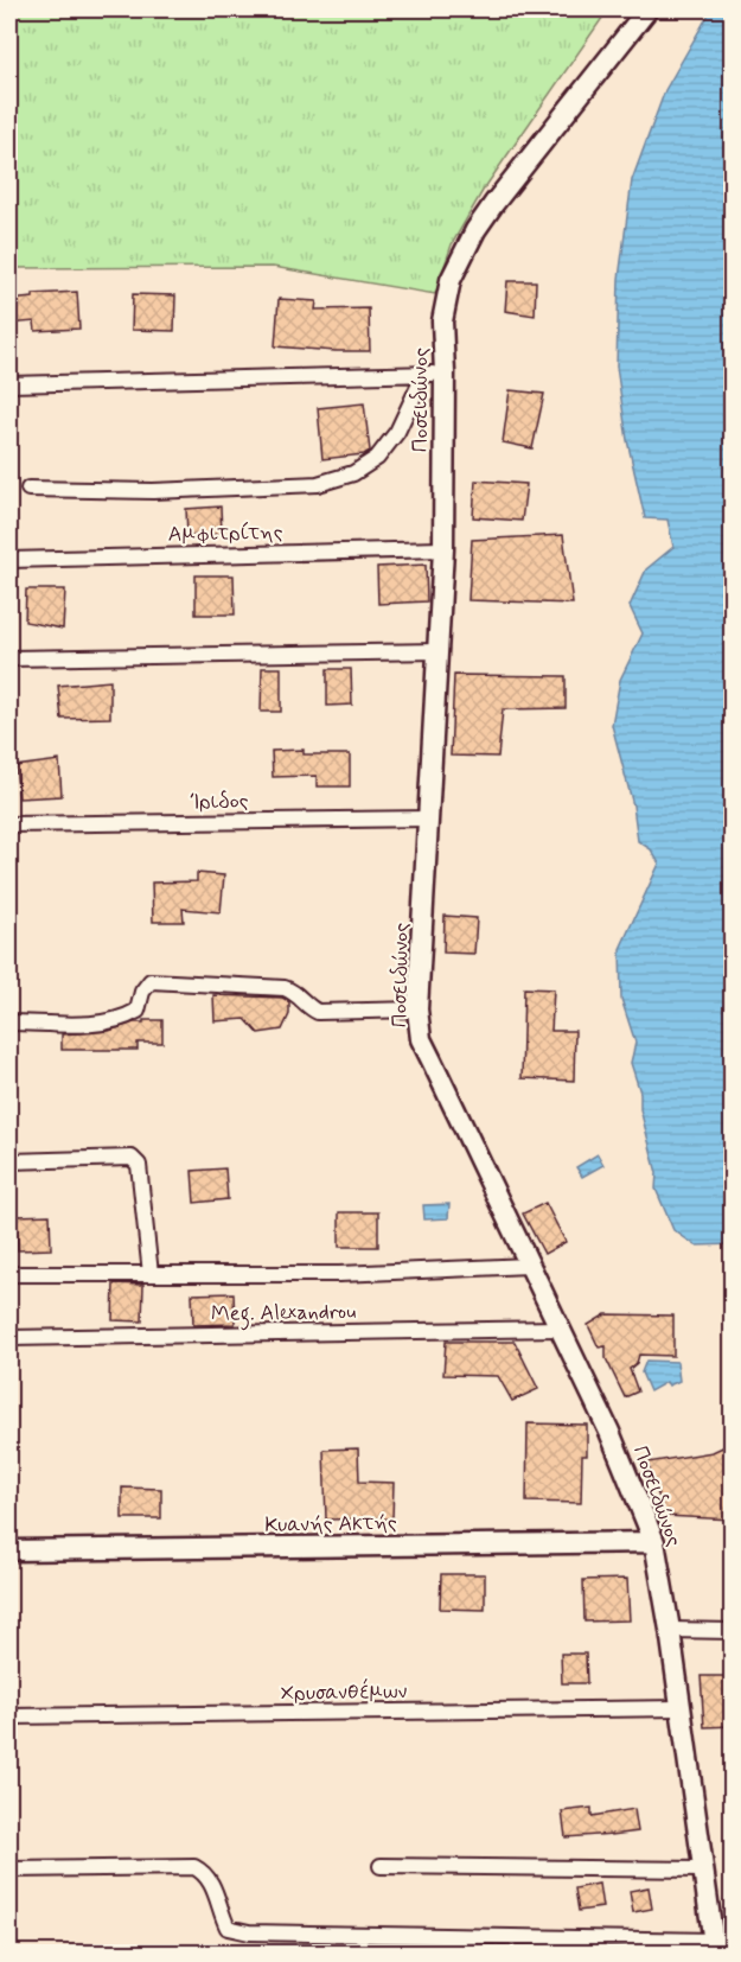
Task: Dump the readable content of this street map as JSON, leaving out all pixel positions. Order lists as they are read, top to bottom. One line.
{"streets":{"street":["Ποσειδώνος","Αμφιτρίτης","Ίριδος","Meg. Alexandrou","Κυανής Ακτής","Χρυσανθέμων"]},"crossings":[["Ποσειδώνος","Αμφιτρίτης"],["Ποσειδώνος","Ίριδος"],["Ποσειδώνος","Meg. Alexandrou"],["Ποσειδώνος","Κυανής Ακτής"],["Ποσειδώνος","Χρυσανθέμων"]]}
